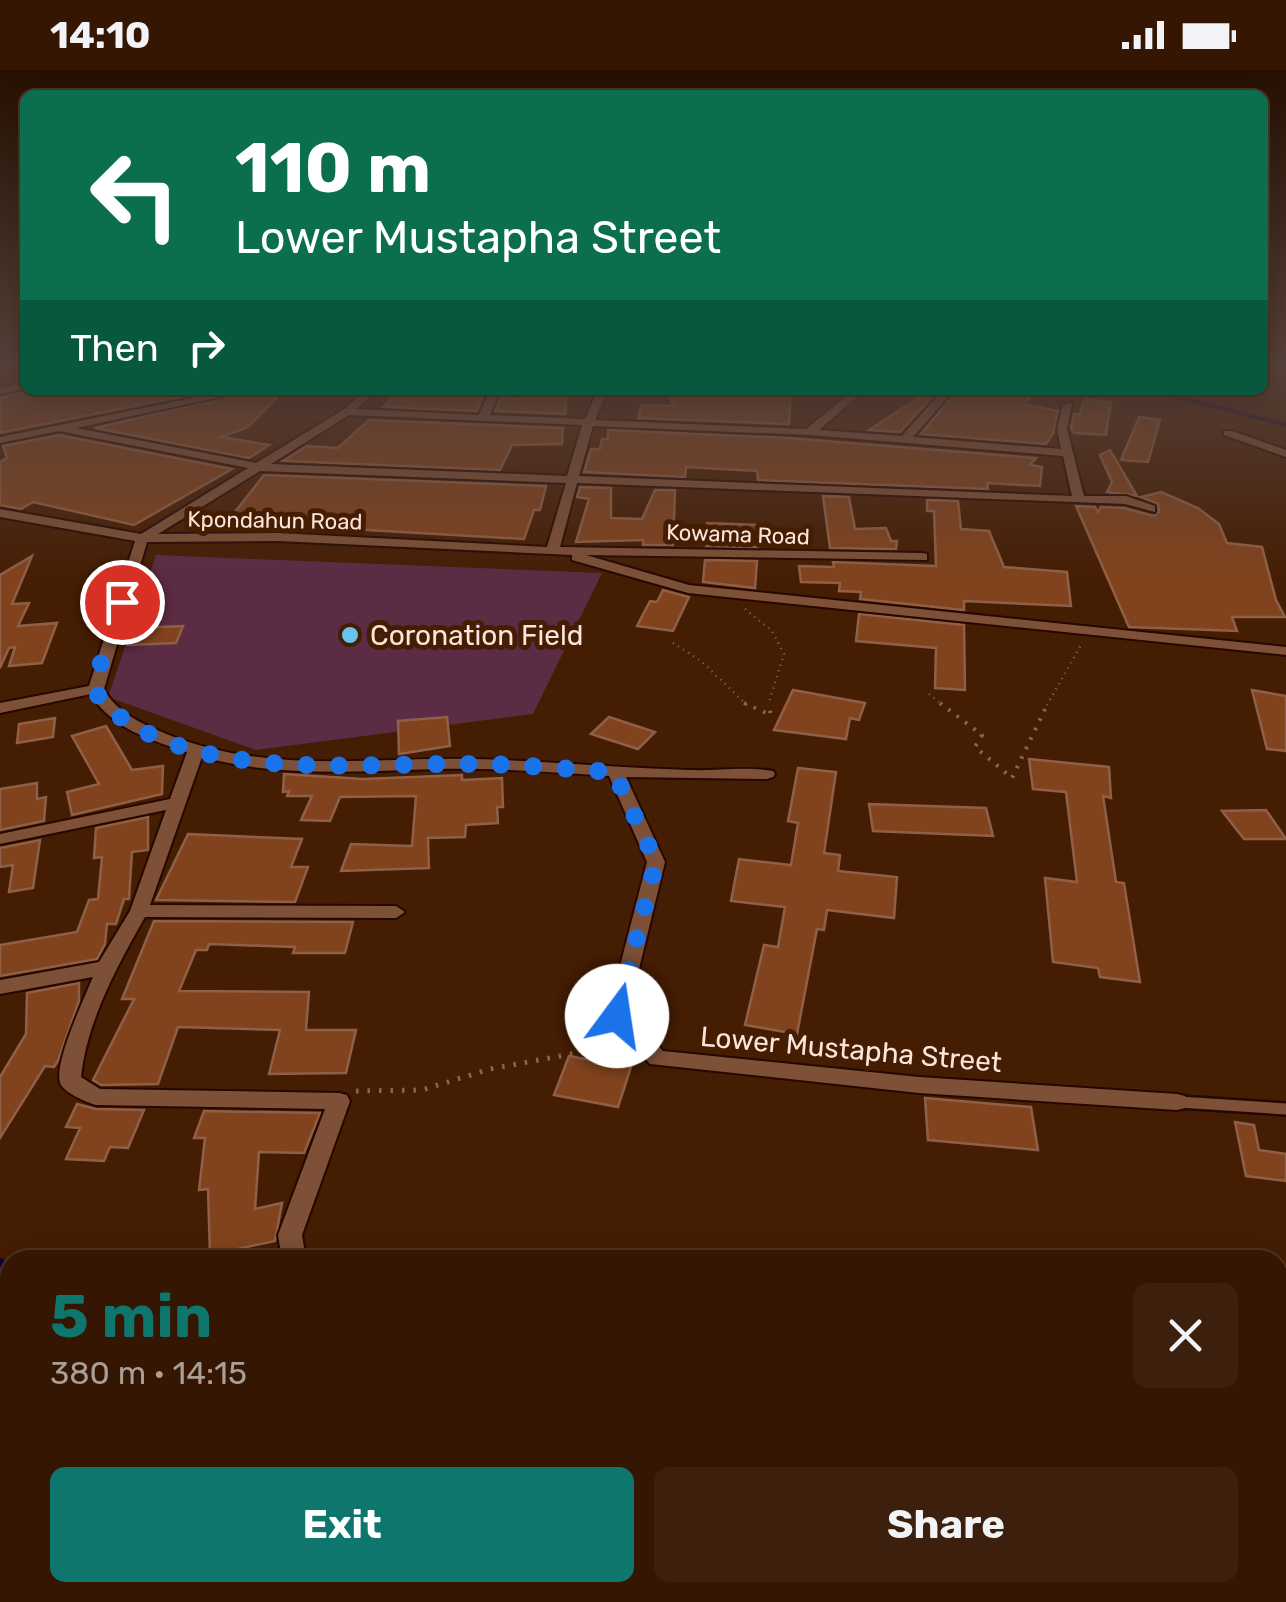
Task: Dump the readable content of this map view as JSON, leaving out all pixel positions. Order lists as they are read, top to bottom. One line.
{"streets":{"street":["Kpondahun Road","Kowama Road","Lower Mustapha Street"]},"crossings":[["Kpondahun Road","Kowama Road"]],"places":["Coronation Field"],"page":{"status":"14:10","turn":["110 m","Lower Mustapha Street"],"then":"Then","heading":["5 min","380 m · 14:15"],"buttons":["Exit","Share"]}}
